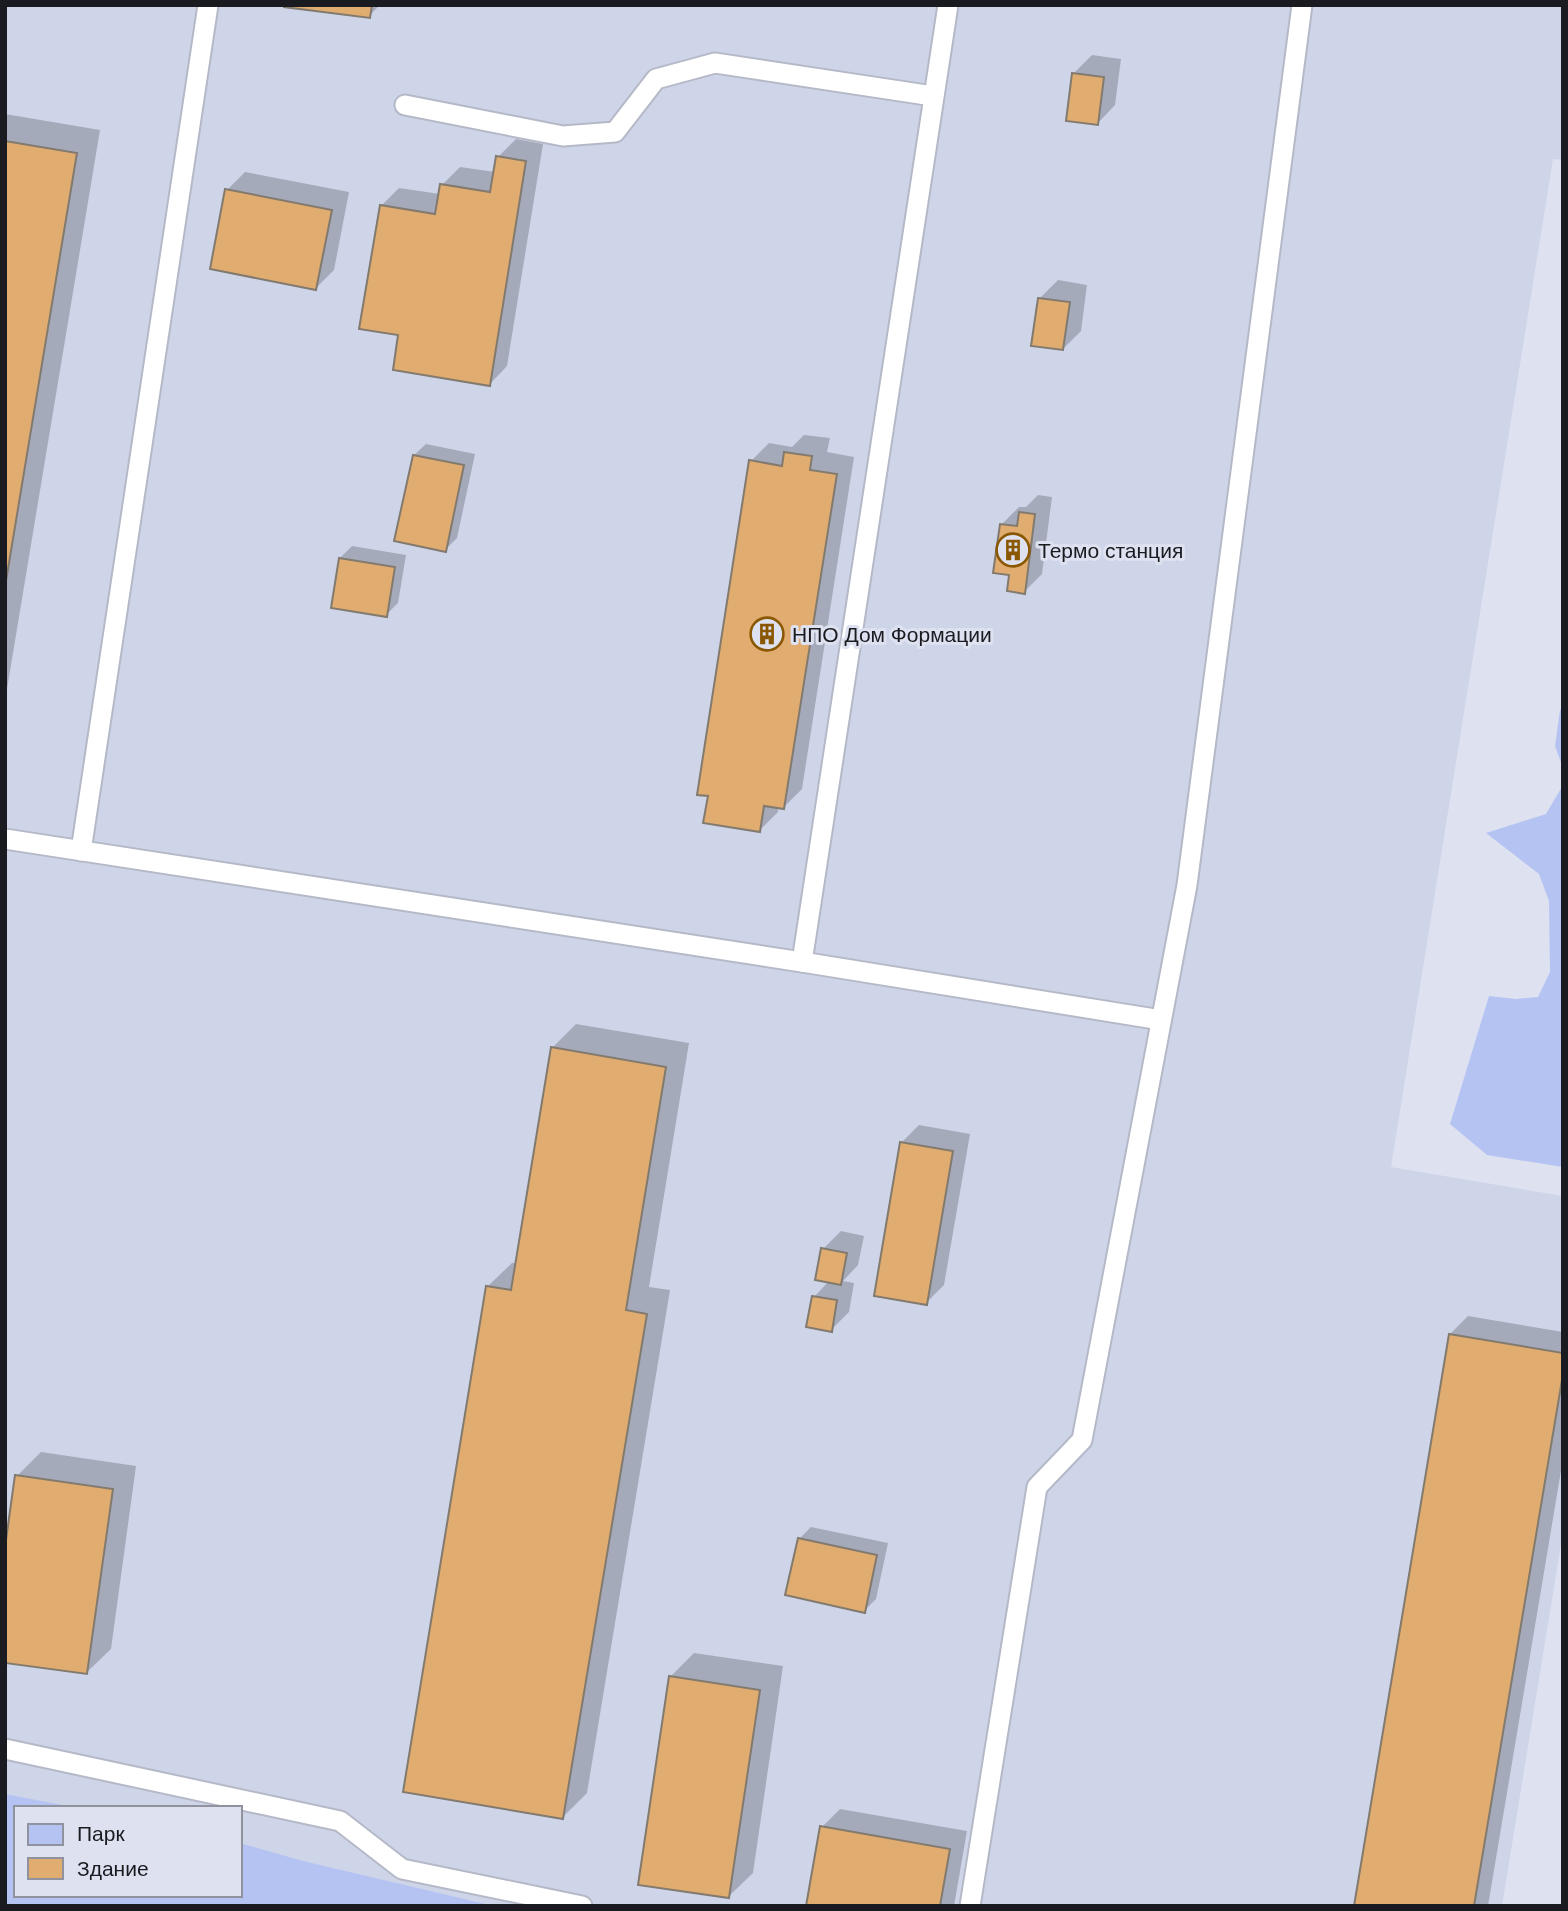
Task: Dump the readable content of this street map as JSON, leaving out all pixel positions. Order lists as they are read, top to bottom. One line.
{"places":{"building":["Термо станция","НПО Дом Формации"]},"legend":["Парк","Здание"]}
